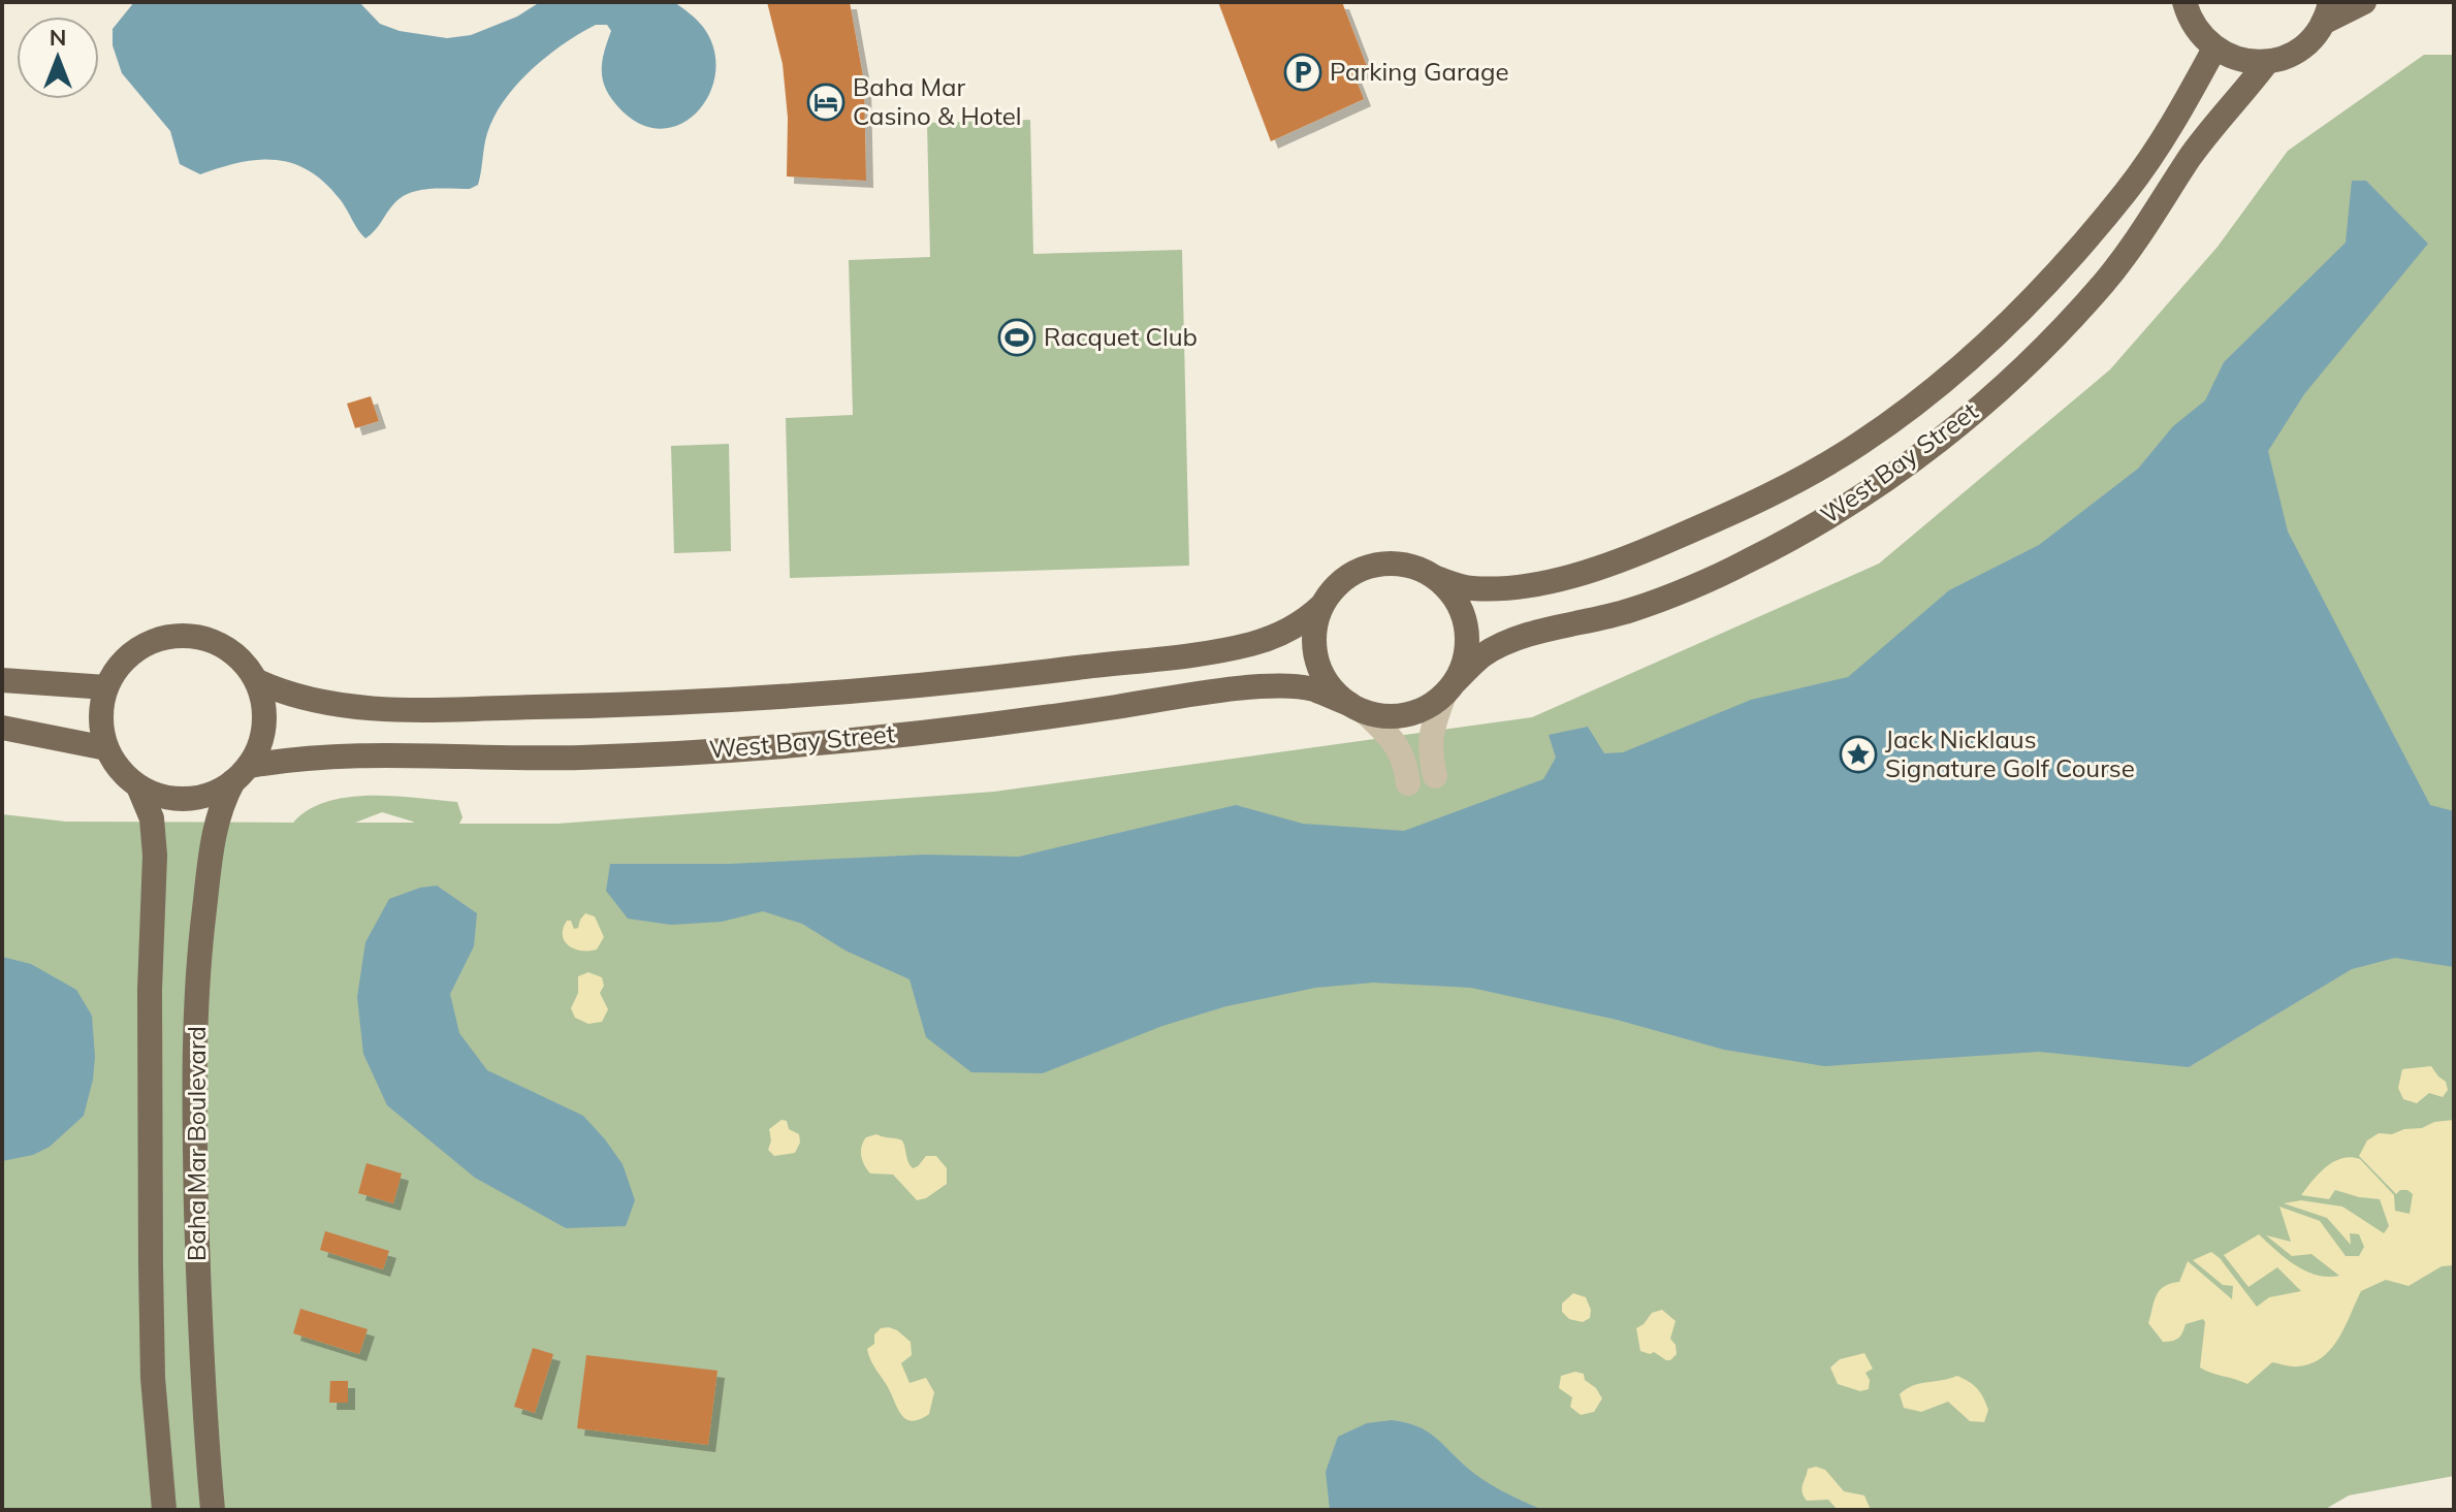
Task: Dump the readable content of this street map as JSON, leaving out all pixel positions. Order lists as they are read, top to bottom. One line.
{"streets":{"main road":["West Bay Street","Baha Mar Boulevard"]},"crossings":[["West Bay Street","Baha Mar Boulevard"]],"places":{"parking":["Parking Garage"],"hotel":["Baha Mar Casino & Hotel"],"sports":["Racquet Club"],"place":["Jack Nicklaus Signature Golf Course"]},"north":"top"}
